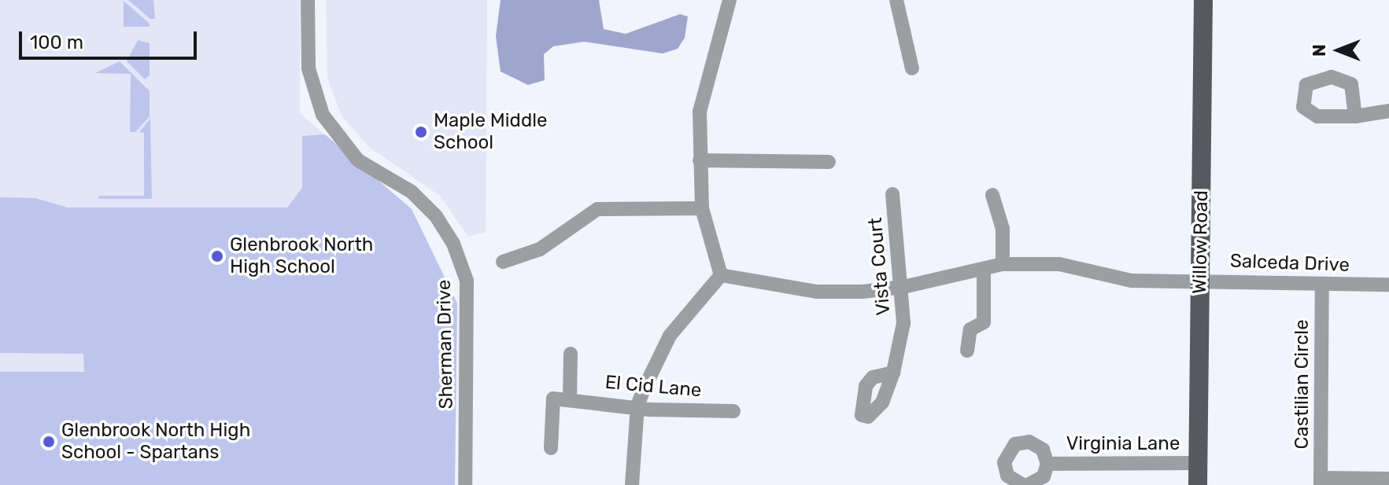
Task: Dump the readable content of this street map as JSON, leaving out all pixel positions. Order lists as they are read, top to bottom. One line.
{"streets":{"main road":["Willow Road"],"street":["Salceda Drive","Vista Court","Sherman Drive","Castilian Circle","El Cid Lane","Virginia Lane"]},"crossings":[["Willow Road","Salceda Drive"],["Willow Road","Virginia Lane"],["Salceda Drive","Vista Court"],["Salceda Drive","Castilian Circle"]],"places":["Maple Middle School","Glenbrook North High School","Glenbrook North High School - Spartans"],"scale_bar":"100 m","north":"left"}
